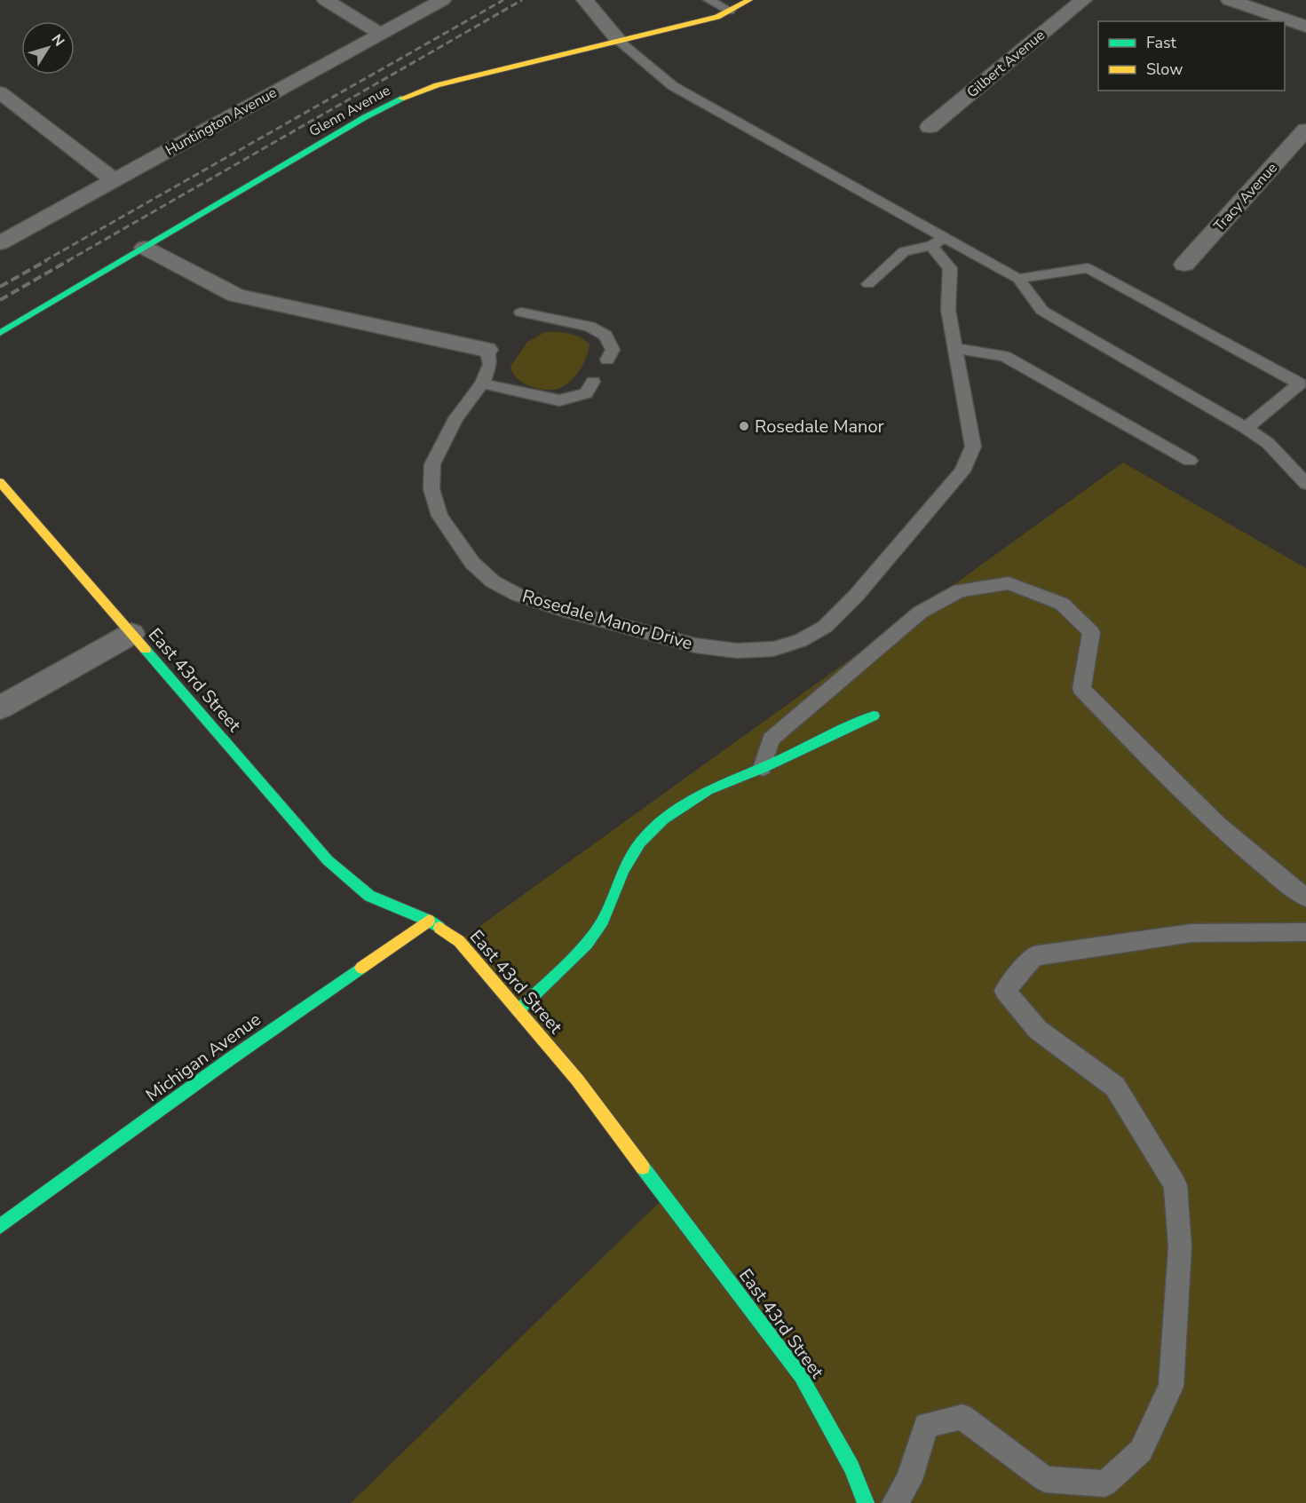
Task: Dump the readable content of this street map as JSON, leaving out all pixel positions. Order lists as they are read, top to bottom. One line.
{"streets":{"street":["Gilbert Avenue","Glenn Avenue","Huntington Avenue","Tracy Avenue","Rosedale Manor Drive","East 43rd Street","Michigan Avenue"]},"crossings":[["Glenn Avenue","Rosedale Manor Drive"],["East 43rd Street","Michigan Avenue"]],"places":["Rosedale Manor"],"legend":["Fast","Slow"],"north":"top right"}
